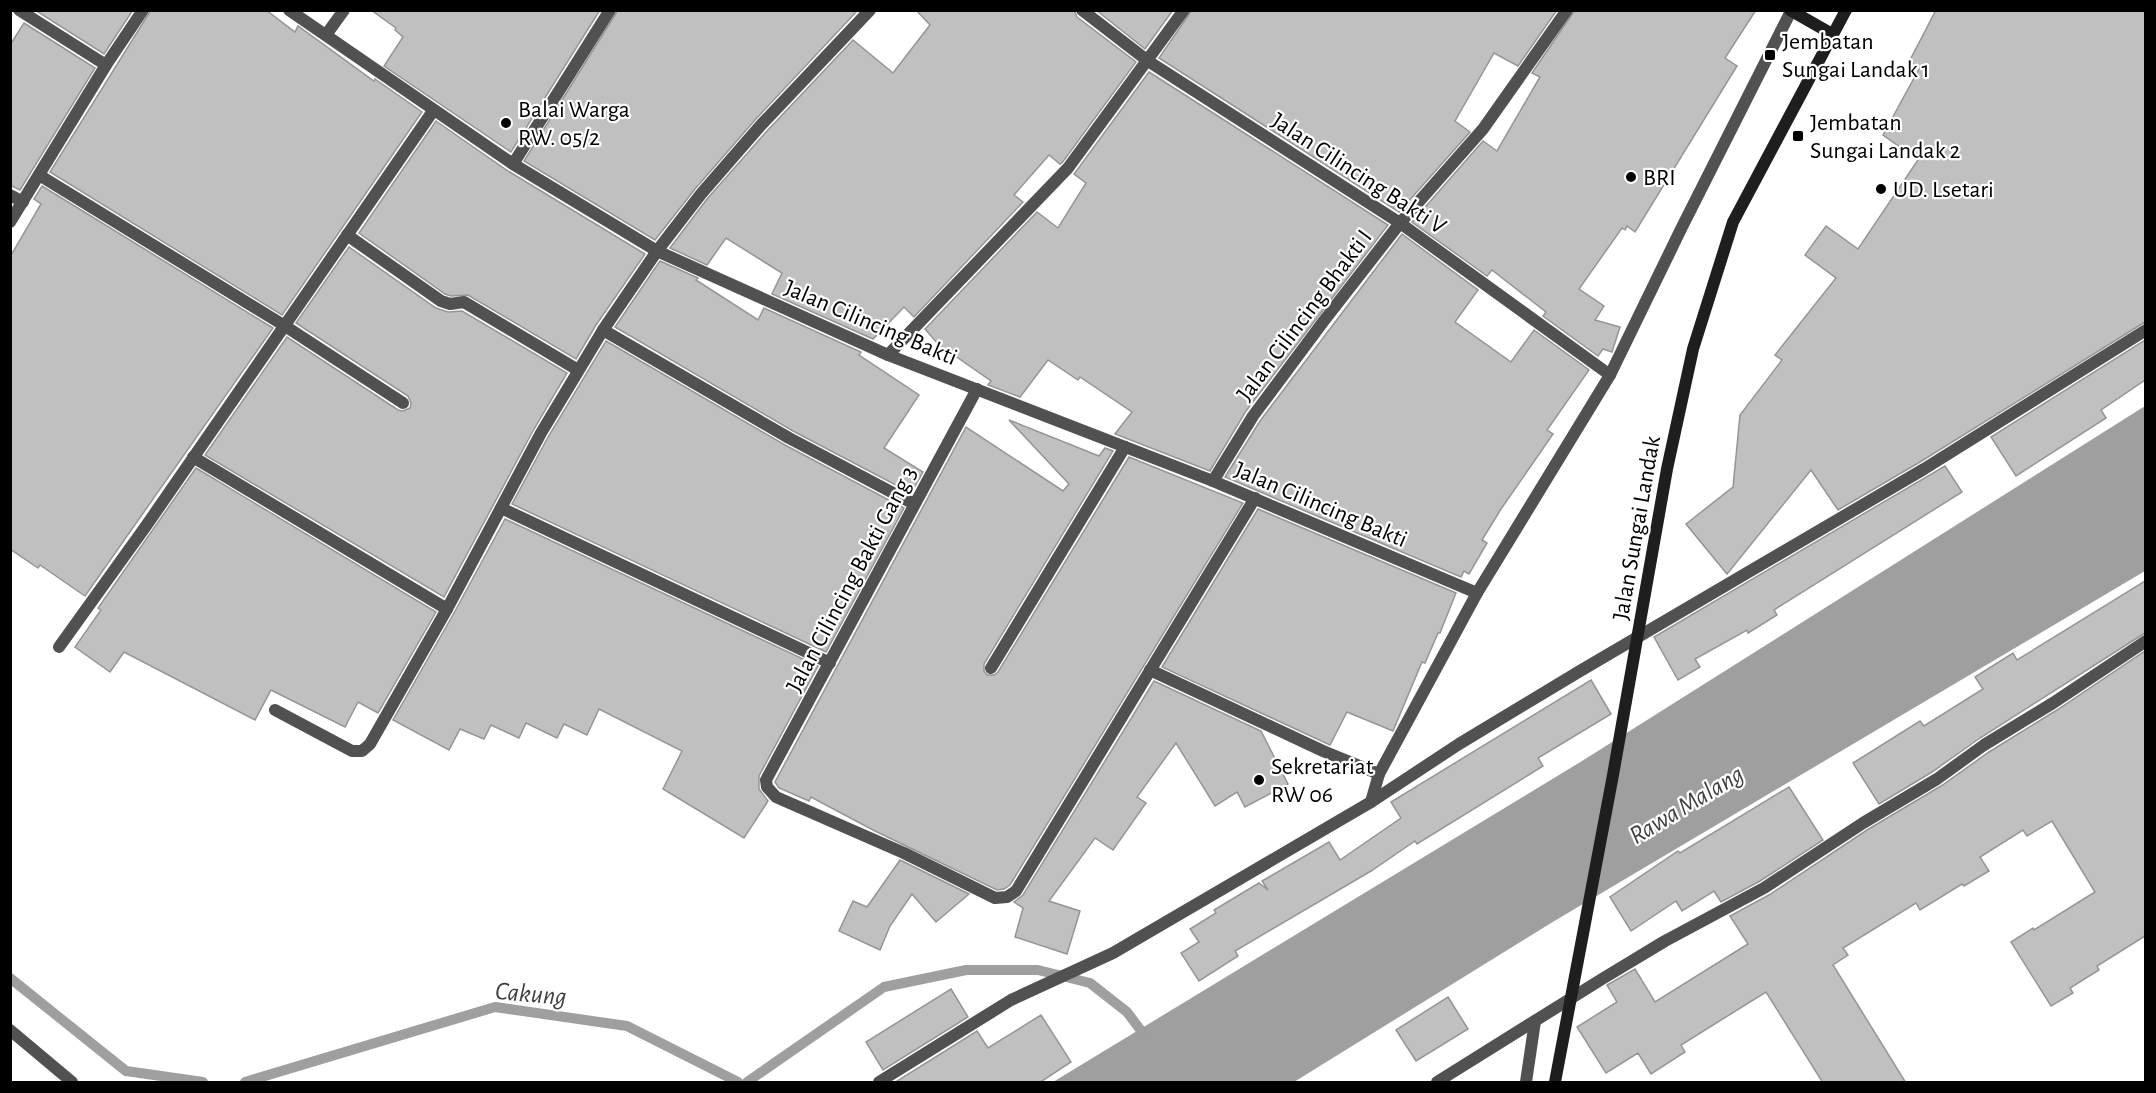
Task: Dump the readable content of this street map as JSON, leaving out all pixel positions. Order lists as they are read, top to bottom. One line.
{"streets":{"street":["Jalan Cilincing Bakti V","Jalan Cilincing Bhakti I","Jalan Cilincing Bakti","Jalan Sungai Landak","Jalan Cilincing Bakti Gang 3"]},"crossings":[["Jalan Cilincing Bakti V","Jalan Cilincing Bhakti I"],["Jalan Cilincing Bhakti I","Jalan Cilincing Bakti"],["Jalan Cilincing Bakti","Jalan Cilincing Bakti Gang 3"]],"water":["Rawa Malang","Cakung"],"places":{"transit":["Jembatan Sungai Landak 1","Jembatan Sungai Landak 2"],"other":["Balai Warga RW. 05/2","BRI","UD. Lsetari","Sekretariat RW 06"]}}
